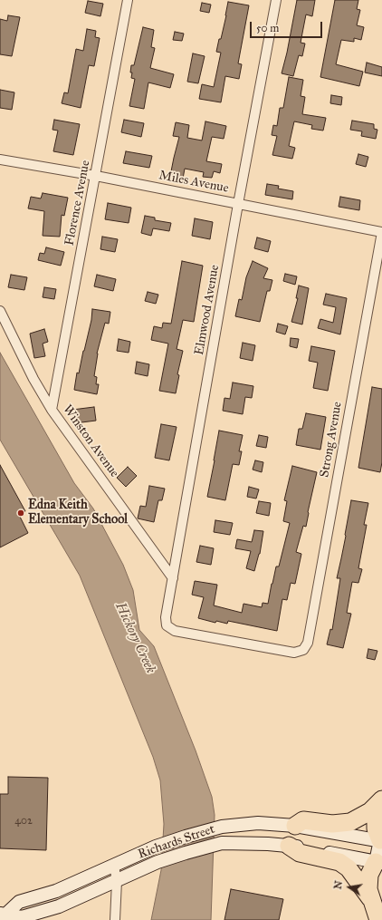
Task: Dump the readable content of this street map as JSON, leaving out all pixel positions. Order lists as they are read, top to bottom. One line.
{"streets":{"street":["Miles Avenue","Florence Avenue","Elmwood Avenue","Strong Avenue","Winston Avenue","Richards Street"]},"crossings":[["Miles Avenue","Florence Avenue"],["Miles Avenue","Elmwood Avenue"],["Miles Avenue","Strong Avenue"],["Florence Avenue","Winston Avenue"],["Elmwood Avenue","Strong Avenue"],["Elmwood Avenue","Winston Avenue"]],"water":["Hickory Creek"],"places":["Edna Keith Elementary School"],"house_numbers":["402"],"scale_bar":"50 m","north":"left"}
